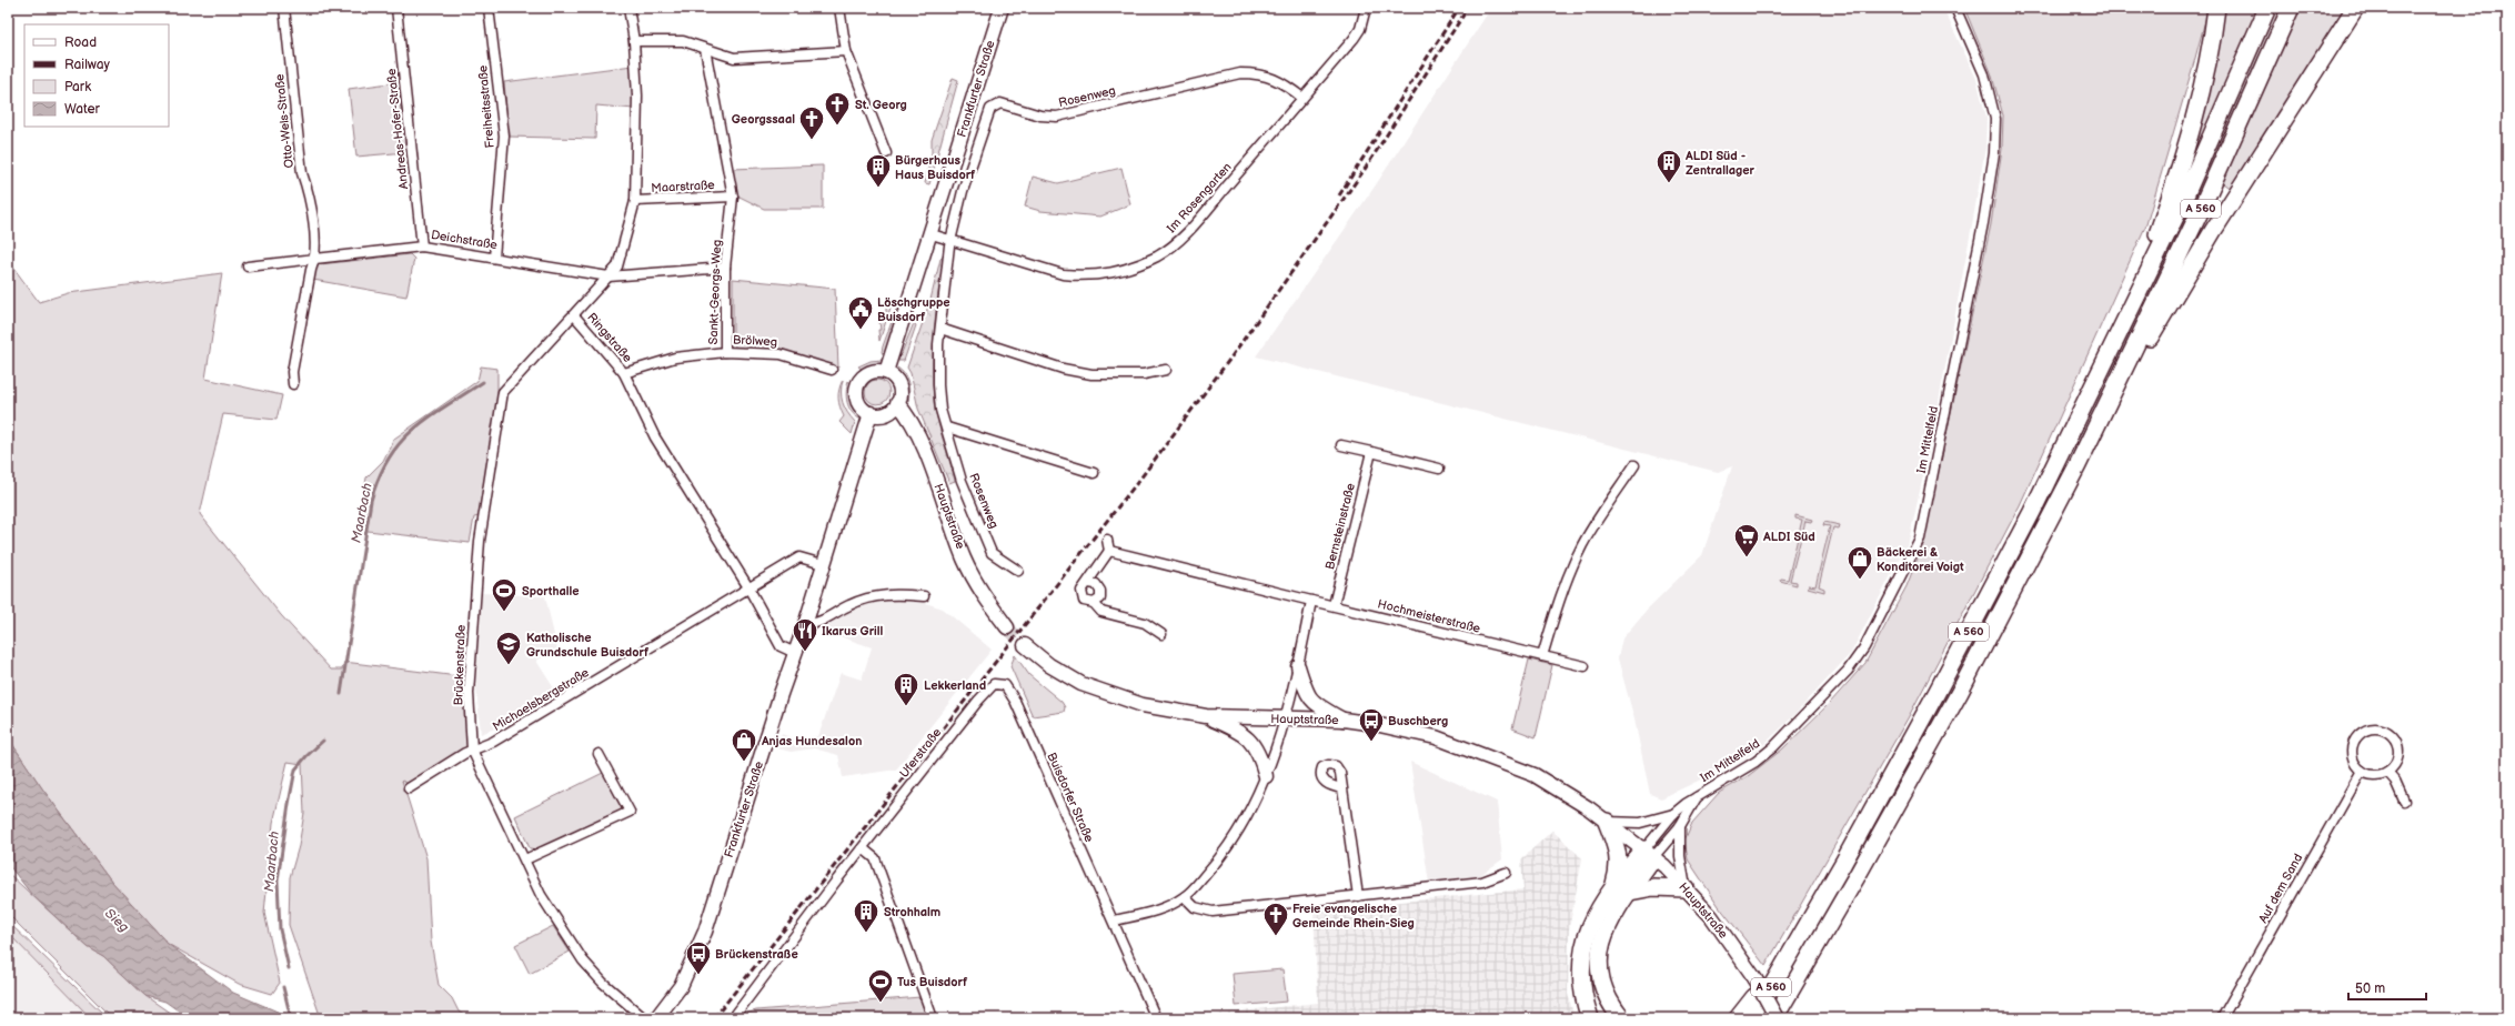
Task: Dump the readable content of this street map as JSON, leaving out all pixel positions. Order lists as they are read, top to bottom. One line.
{"streets":{"highway":["A 560"],"main road":["Frankfurter Straße","Hauptstraße"],"street":["Rosenweg","Freiheitsstraße","Otto-Wels-Straße","Andreas-Hofer-Straße","Maarstraße","Im Rosengarten","Deichstraße","Sankt-Georgs-Weg","Ringstraße","Brölweg","Im Mittelfeld","Bernsteinstraße","Hochmeisterstraße","Brückenstraße","Michaelsbergstraße","Uferstraße","Buisdorfer Straße","Auf dem Sand"]},"crossings":[["Frankfurter Straße","Im Rosengarten"],["Frankfurter Straße","Ringstraße"],["Frankfurter Straße","Hauptstraße"],["Frankfurter Straße","Michaelsbergstraße"],["Rosenweg","Im Rosengarten"],["Freiheitsstraße","Deichstraße"],["Otto-Wels-Straße","Deichstraße"],["Andreas-Hofer-Straße","Deichstraße"],["Maarstraße","Sankt-Georgs-Weg"],["Maarstraße","Ringstraße"],["A 560","Hauptstraße"],["Deichstraße","Sankt-Georgs-Weg"],["Deichstraße","Ringstraße"],["Sankt-Georgs-Weg","Brölweg"],["Ringstraße","Brölweg"],["Ringstraße","Brückenstraße"],["Ringstraße","Michaelsbergstraße"],["Im Mittelfeld","Hauptstraße"],["Bernsteinstraße","Hochmeisterstraße"],["Brückenstraße","Michaelsbergstraße"],["Uferstraße","Buisdorfer Straße"]],"water":["Maarbach","Sieg"],"places":{"church":["St. Georg","Georgssaal","Freie evangelische Gemeinde Rhein-Sieg"],"building":["ALDI Süd - Zentrallager","Bürgerhaus Haus Buisdorf","Lekkerland","Strohhalm"],"public building":["Löschgruppe Buisdorf"],"supermarket":["ALDI Süd"],"shop":["Bäckerei & Konditorei Voigt","Anjas Hundesalon"],"sports":["Sporthalle","Tus Buisdorf"],"restaurant":["Ikarus Grill"],"school or university":["Katholische Grundschule Buisdorf"],"bus stop":["Buschberg","Brückenstraße"]},"legend":["Road","Railway","Park","Water"],"scale_bar":"50 m"}
